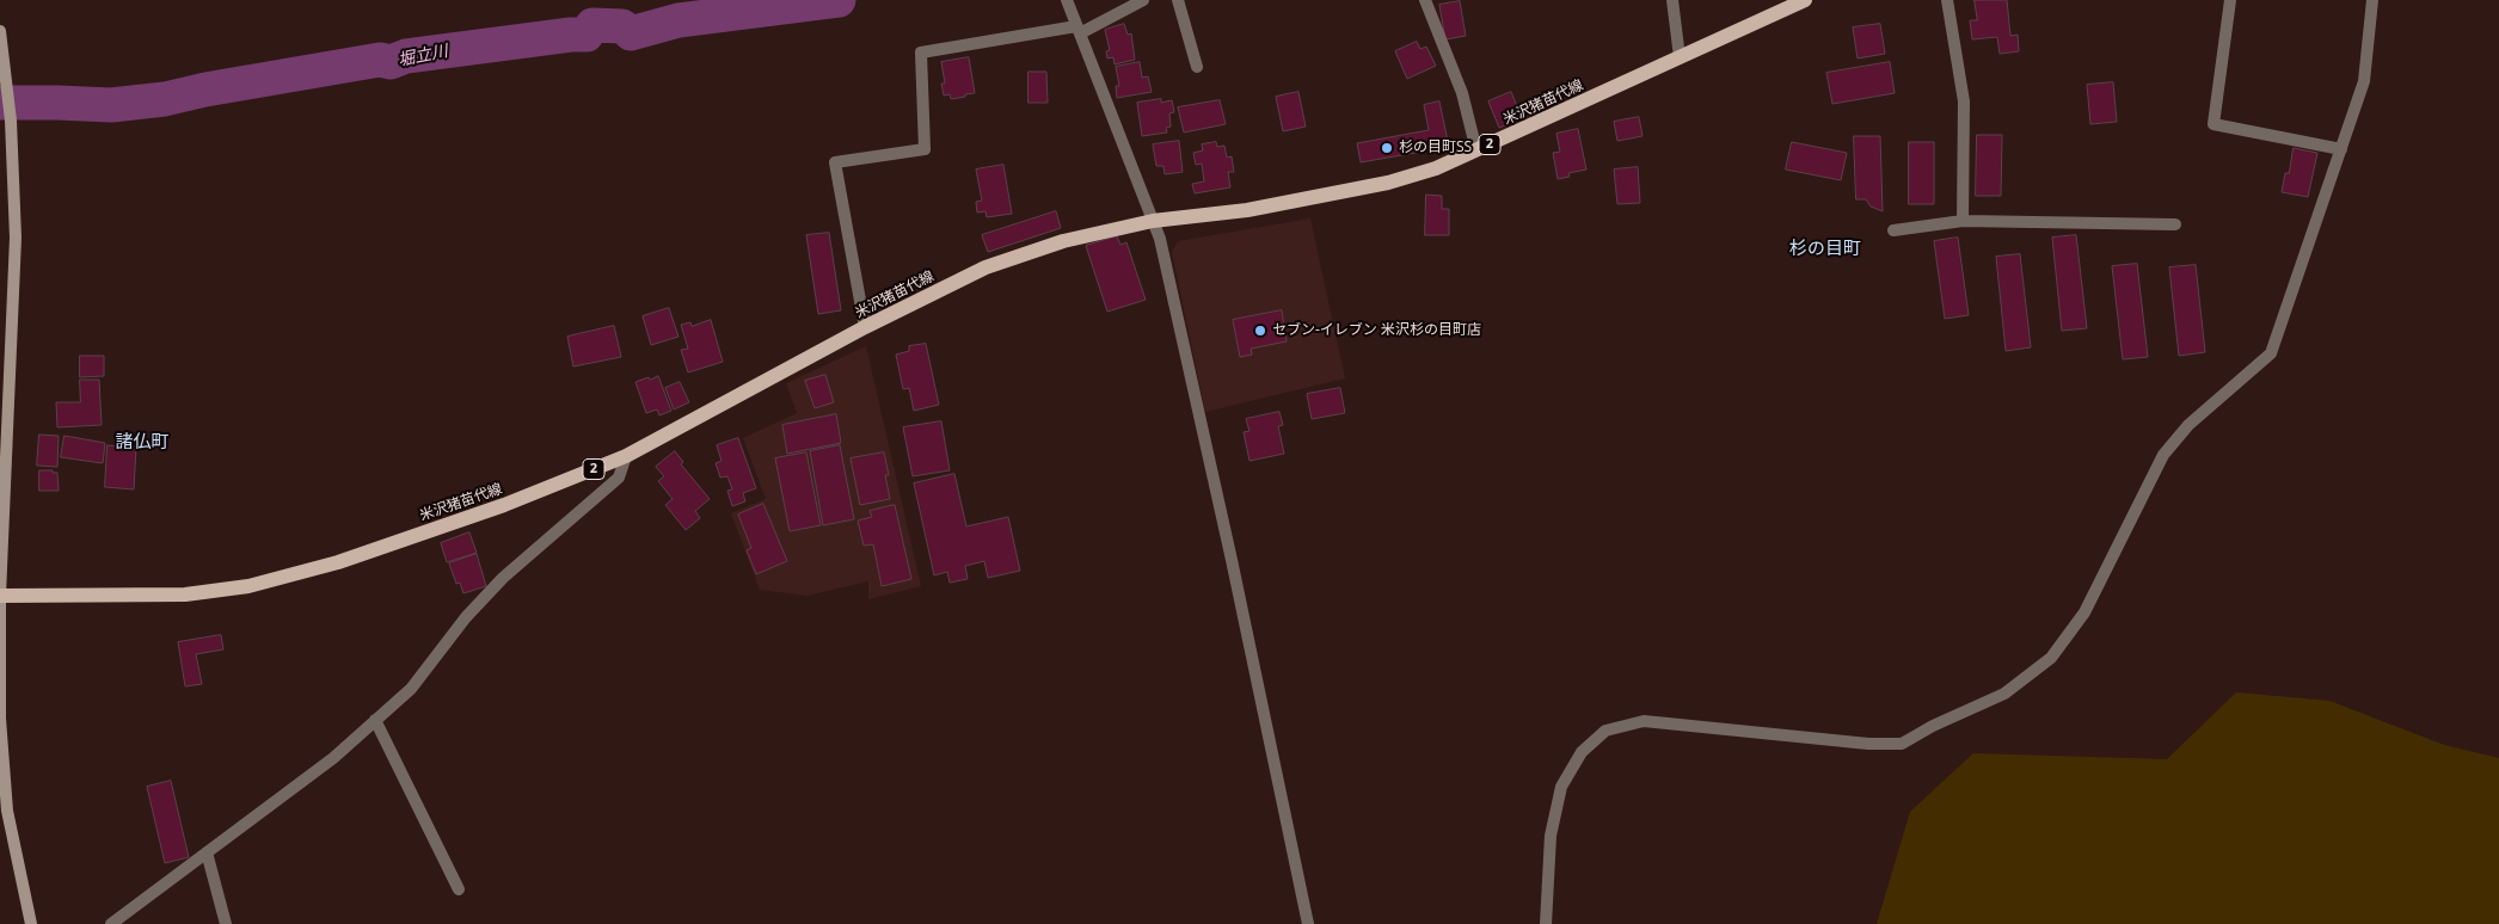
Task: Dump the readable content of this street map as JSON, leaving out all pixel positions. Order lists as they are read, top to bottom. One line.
{"streets":{"main road":["米沢猪苗代線","2"]},"districts":["杉の目町","諸仏町"],"water":["堀立川"],"places":["杉の目町SS","セブン-イレブン 米沢杉の目町店"]}
